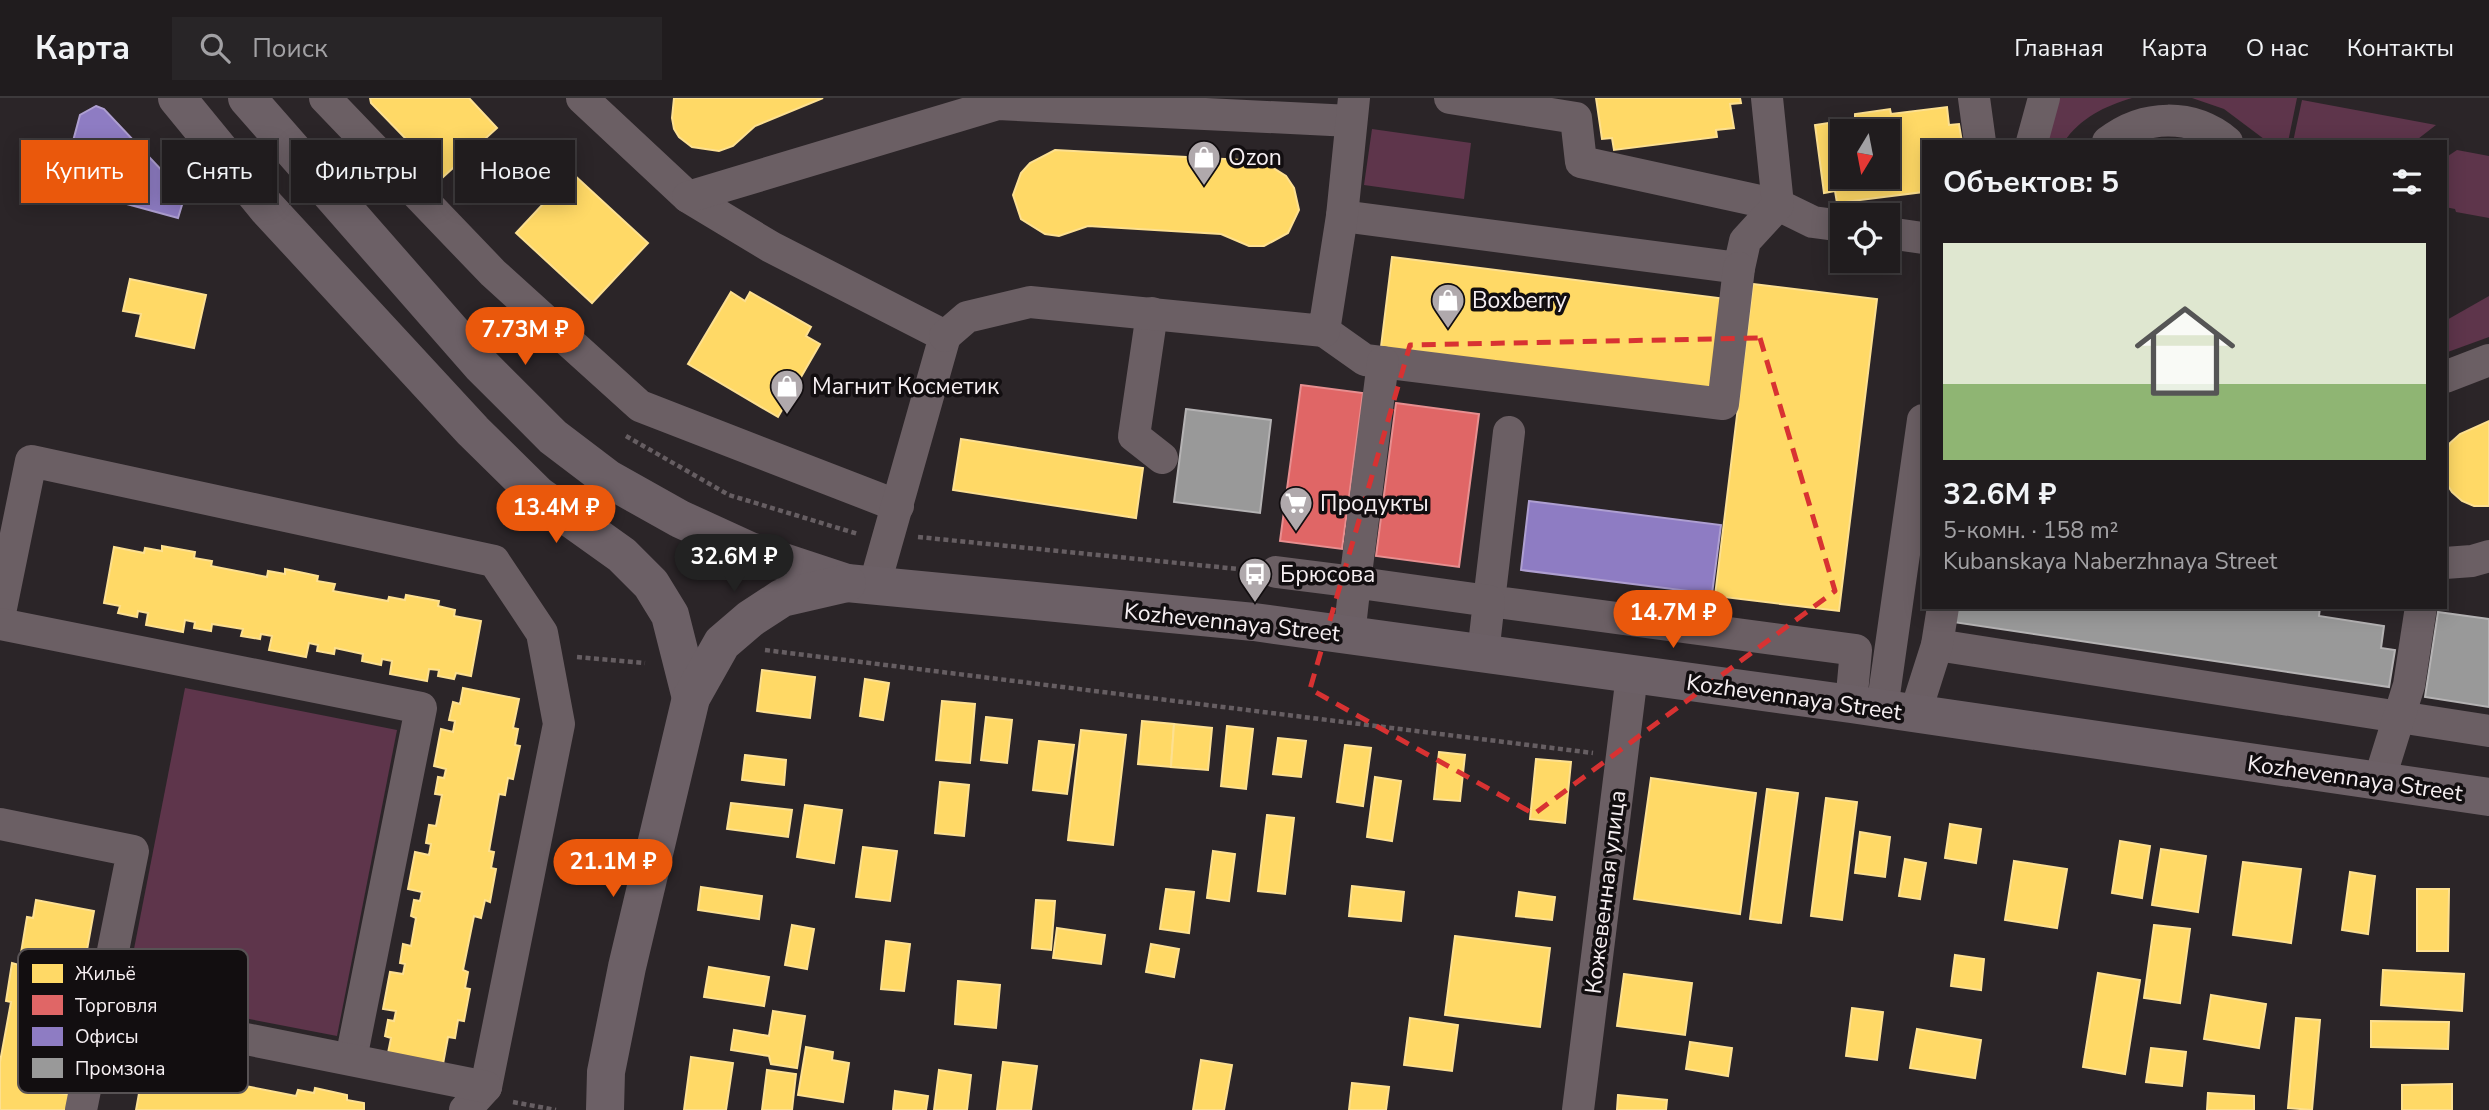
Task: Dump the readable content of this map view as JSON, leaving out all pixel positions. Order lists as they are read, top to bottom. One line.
{"streets":{"main road":["Kozhevennaya Street"],"lane":["Кожевенная улица"]},"crossings":[["Kozhevennaya Street","Кожевенная улица"]],"places":{"shop":["Ozon","Boxberry","Магнит Косметик"],"supermarket":["Продукты"],"bus stop":["Брюсова"]},"legend":["Жильё","Торговля","Офисы","Промзона"],"north":"bottom","page":{"header":"Карта","search":"Поиск","nav":["Главная","Карта","О нас","Контакты"],"chip":["Купить","Снять","Фильтры","Новое"],"heading":"Объектов: 5","list":[{"name":"32.6M ₽","note":"5-комн. · 158 m² · Kubanskaya Naberzhnaya Street"}],"price":["7.73M ₽","13.4M ₽","32.6M ₽","14.7M ₽","21.1M ₽"]}}
